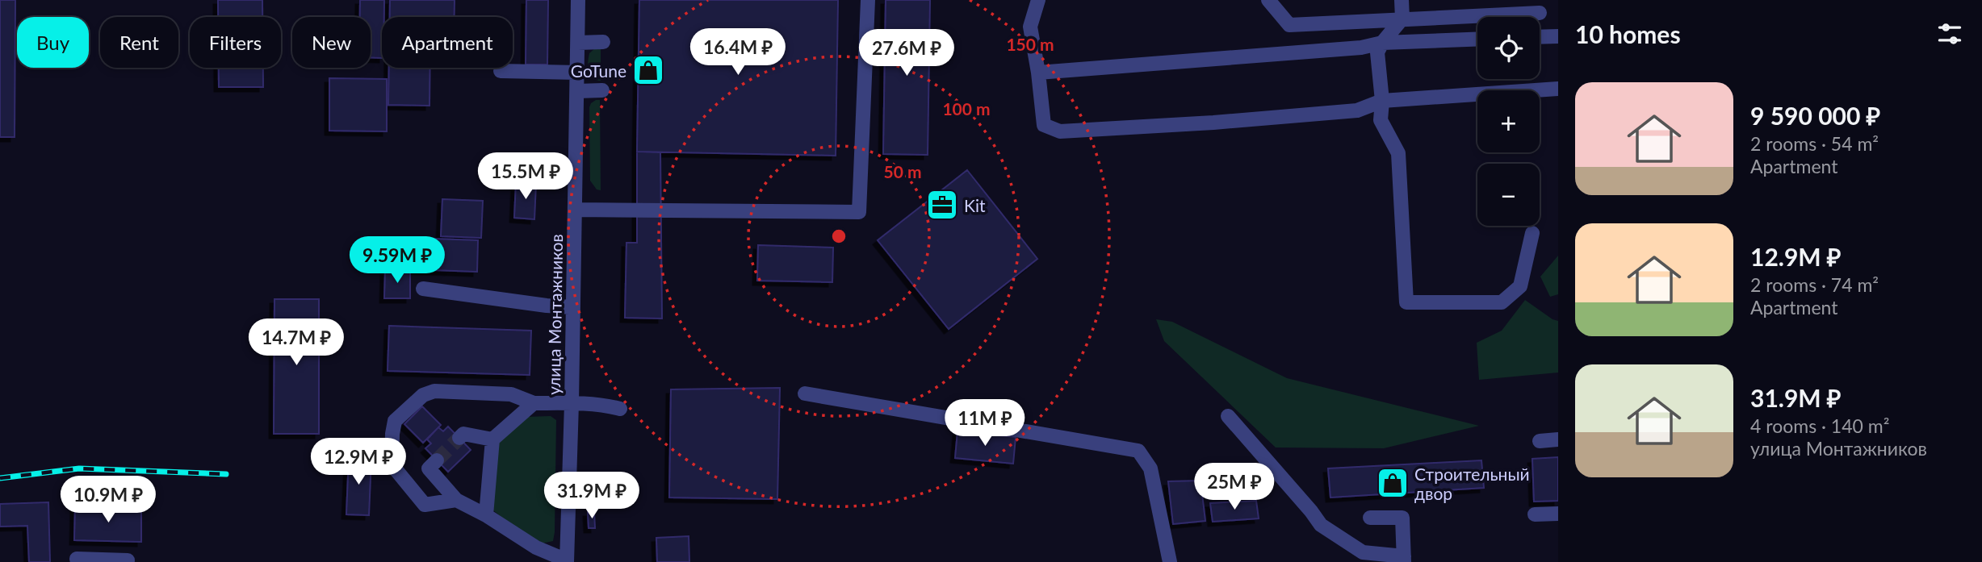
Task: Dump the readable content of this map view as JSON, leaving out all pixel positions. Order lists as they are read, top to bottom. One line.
{"streets":{"street":["улица Монтажников"]},"places":{"shop":["GoTune","Строительный двор"],"office":["Kit"]},"page":{"heading":"10 homes","map_buttons":["+","−"],"chip":["Buy","Rent","Filters","New","Apartment"],"price":["16.4M ₽","27.6M ₽","15.5M ₽","9.59M ₽","14.7M ₽","11M ₽","12.9M ₽","25M ₽","31.9M ₽","10.9M ₽"],"list":[{"name":"9 590 000 ₽","note":"2 rooms · 54 m² · Apartment"},{"name":"12.9M ₽","note":"2 rooms · 74 m² · Apartment"},{"name":"31.9M ₽","note":"4 rooms · 140 m² · улица Монтажников"}]},"rings":["150 m","100 m","50 m"]}
